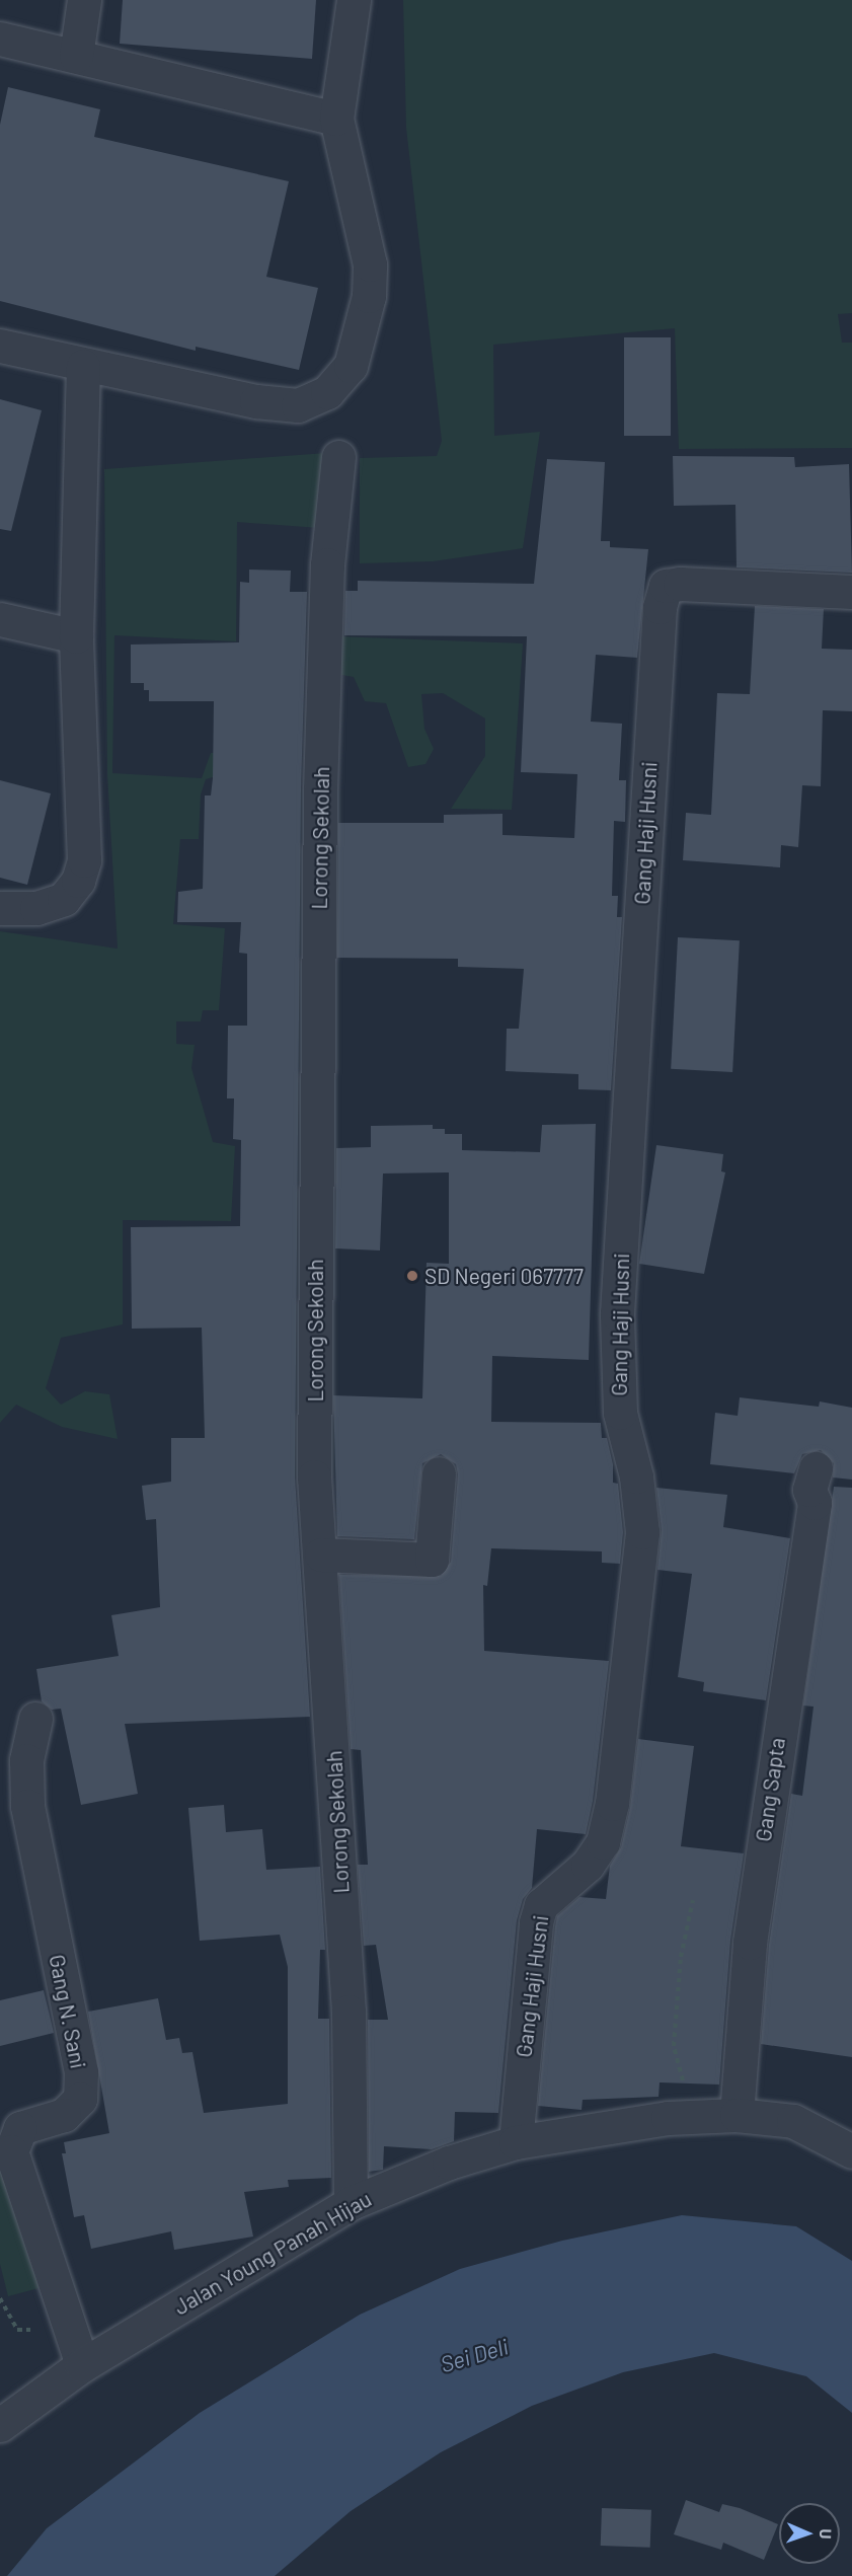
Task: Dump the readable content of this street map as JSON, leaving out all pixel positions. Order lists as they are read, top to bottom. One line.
{"streets":{"street":["Gang Haji Husni","Lorong Sekolah","Gang Sapta","Gang N. Sani","Jalan Young Panah Hijau"]},"crossings":[["Gang Haji Husni","Jalan Young Panah Hijau"],["Lorong Sekolah","Jalan Young Panah Hijau"],["Gang Sapta","Jalan Young Panah Hijau"],["Gang N. Sani","Jalan Young Panah Hijau"]],"water":["Sei Deli"],"places":["SD Negeri 067777"],"north":"right"}
